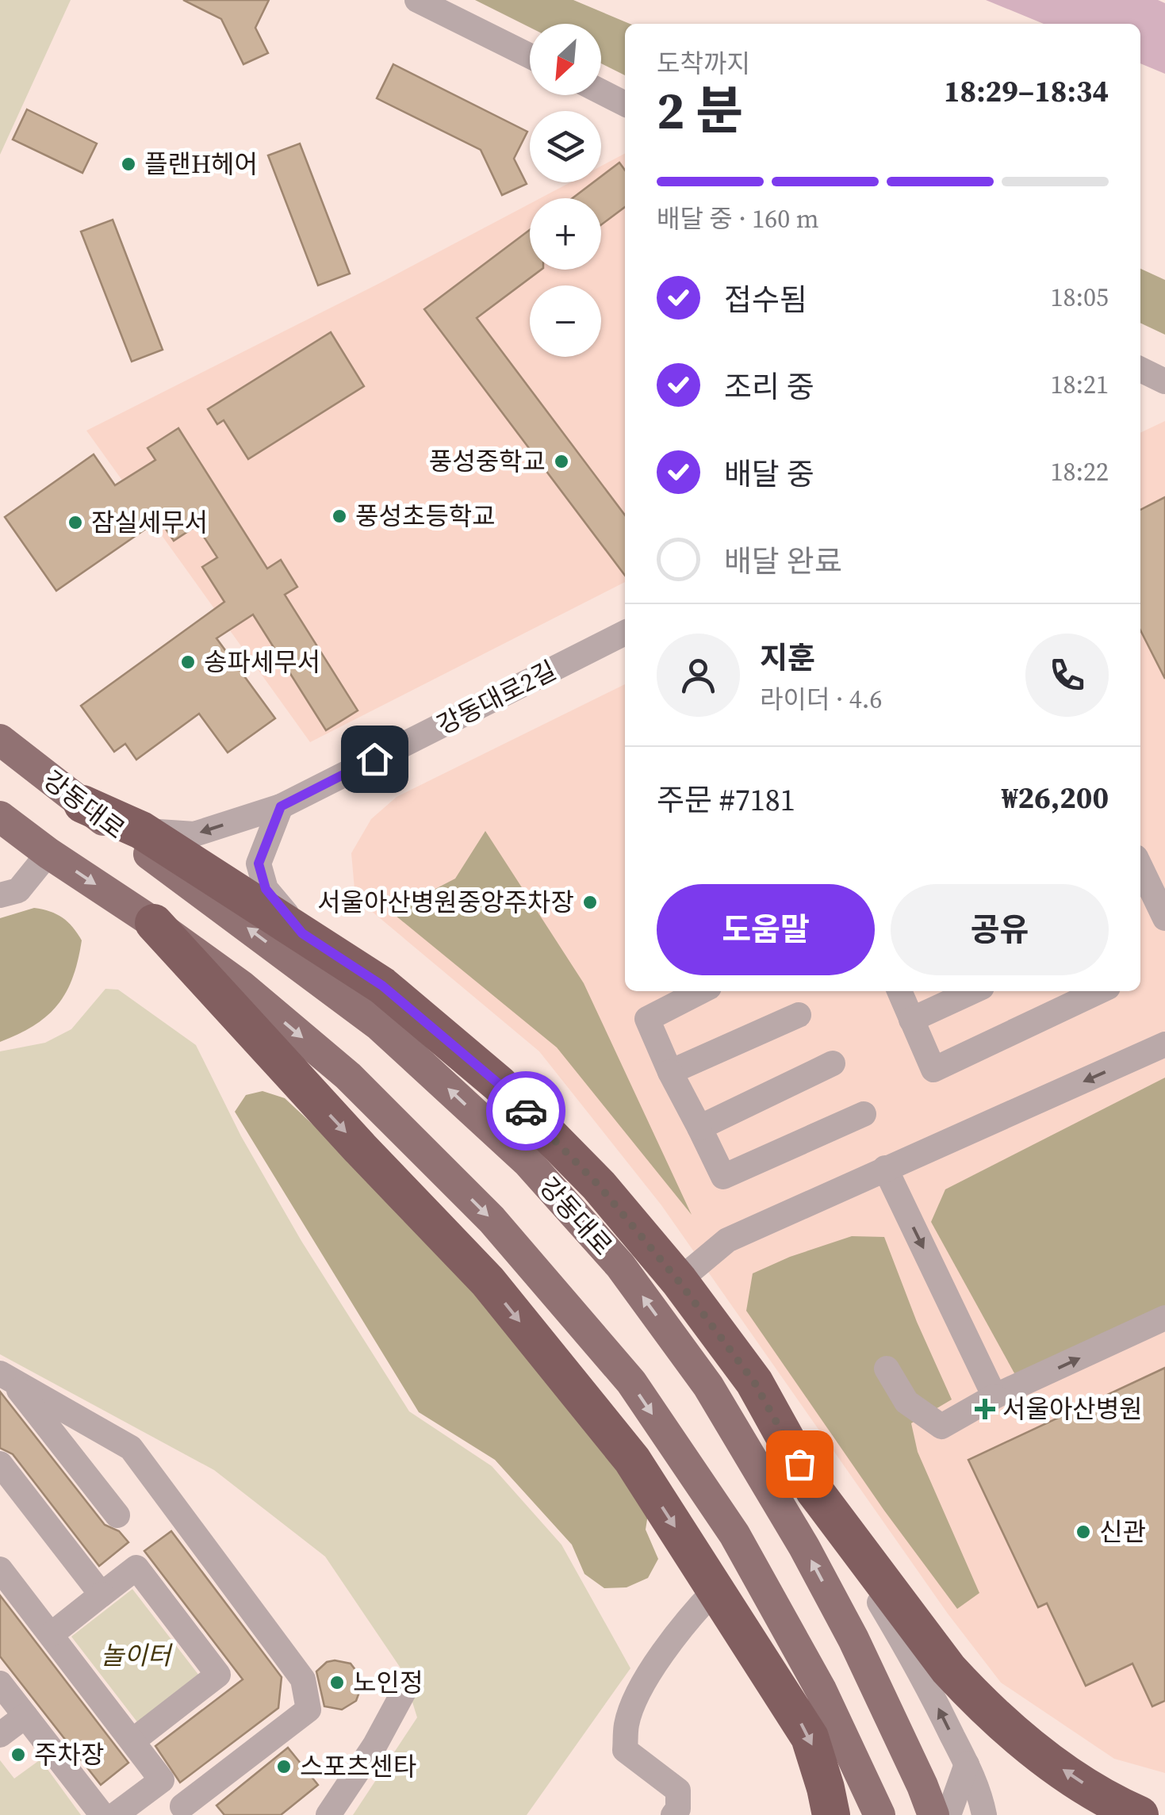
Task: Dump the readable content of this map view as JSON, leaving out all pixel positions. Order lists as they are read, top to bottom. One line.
{"streets":{"main road":["강동대로"],"street":["강동대로2길"]},"parks":["놀이터"],"places":{"other":["플랜H헤어","풍성중학교","풍성초등학교","잠실세무서","송파세무서","서울아산병원중앙주차장","신관","노인정","주차장","스포츠센타"],"health":["서울아산병원"]},"north":"bottom left","page":{"map_buttons":["+","−"],"heading":["2 분","도착까지","18:29–18:34"],"panel":["지훈","라이더 · 4.6","주문 #7181","₩26,200"],"bar":"배달 중 · 160 m","list":[["접수됨","18:05"],["조리 중","18:21"],["배달 중","18:22"],"배달 완료"],"buttons":["도움말","공유"]}}
